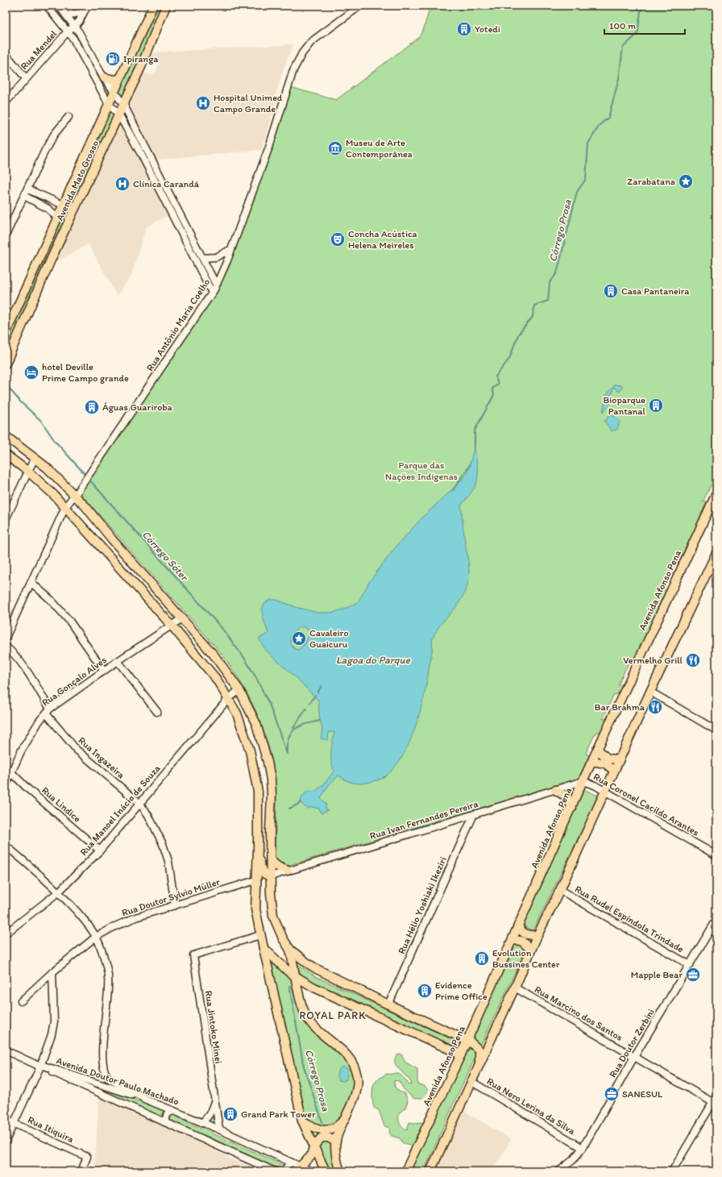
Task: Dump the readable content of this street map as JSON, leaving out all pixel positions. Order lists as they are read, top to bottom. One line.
{"streets":{"main road":["Avenida Mato Grosso","Avenida Afonso Pena"],"street":["Rua Mendel","Rua Antônio Maria Coelho","Rua Gonçalo Alves","Rua Ingazeira","Rua Lindice","Rua Coronel Cacildo Arantes","Rua Manoel Inácio de Souza","Rua Ivan Fernandes Pereira","Rua Doutor Sylvio Müller","Rua Hélio Yoshiaki Ikeziri","Rua Rudel Espíndola Trindade","Rua Marcino dos Santos","Rua Jintoko Minei","Rua Doutor Zerbini","Avenida Doutor Paulo Machado","Rua Nero Lerina da Silva","Rua Itiquira"]},"crossings":[["Avenida Afonso Pena","Rua Coronel Cacildo Arantes"],["Avenida Afonso Pena","Rua Ivan Fernandes Pereira"],["Rua Gonçalo Alves","Rua Ingazeira"],["Rua Gonçalo Alves","Rua Lindice"],["Rua Ingazeira","Rua Manoel Inácio de Souza"],["Rua Ingazeira","Rua Doutor Sylvio Müller"],["Rua Lindice","Rua Manoel Inácio de Souza"],["Rua Coronel Cacildo Arantes","Rua Ivan Fernandes Pereira"],["Rua Ivan Fernandes Pereira","Rua Hélio Yoshiaki Ikeziri"],["Rua Rudel Espíndola Trindade","Rua Doutor Zerbini"],["Rua Marcino dos Santos","Rua Doutor Zerbini"],["Rua Jintoko Minei","Avenida Doutor Paulo Machado"],["Rua Doutor Zerbini","Rua Nero Lerina da Silva"]],"districts":["ROYAL PARK"],"water":["Córrego Prosa","Córrego Sóter","Lagoa do Parque"],"parks":["Parque das Nações Indígenas"],"places":{"building":["Yotedi","Casa Pantaneira","Bioparque Pantanal","Águas Guariroba","Evolution Bussines Center","Evidence Prime Office","Grand Park Tower"],"fuel station":["Ipiranga"],"hospital":["Hospital Unimed Campo Grande","Clínica Carandá"],"museum":["Museu de Arte Contemporânea"],"place":["Zarabatana","Cavaleiro Guaicuru"],"theatre":["Concha Acústica Helena Meireles"],"hotel":["hotel Deville Prime Campo grande"],"restaurant":["Vermelho Grill","Bar Brahma"],"office":["Mapple Bear","SANESUL"]},"scale_bar":"100 m"}
